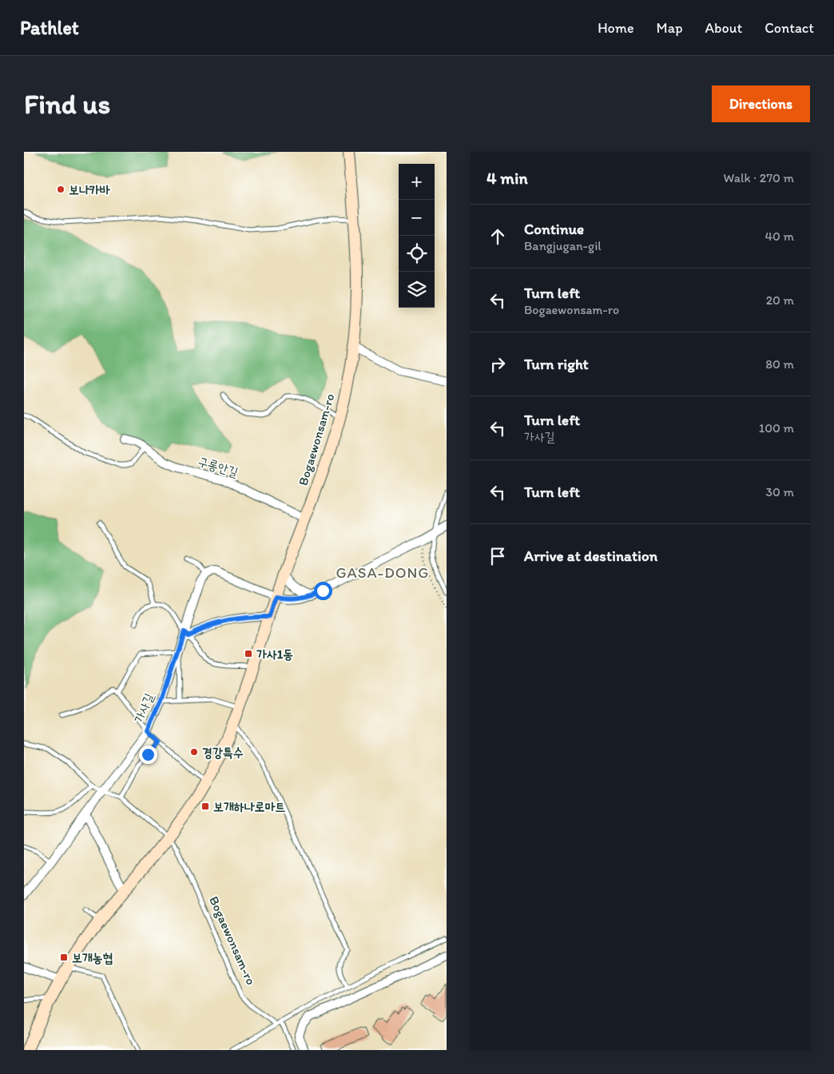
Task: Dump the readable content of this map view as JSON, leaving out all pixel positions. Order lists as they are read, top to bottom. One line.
{"streets":{"main road":["Bogaewonsam-ro"],"street":["구롱안길","가사길"]},"crossings":[["Bogaewonsam-ro","구롱안길"]],"districts":["GASA-DONG"],"places":{"other":["보나카바","경강특수"],"transit":["가사1동","보개하나로마트","보개농협"]},"page":{"header":"Pathlet","nav":["Home","Map","About","Contact"],"buttons":"Directions","title":"Find us","heading":["4 min","Walk · 270 m"],"map_buttons":["+","−"],"list":[["Continue","Bangjugan-gil","40 m"],["Turn left","Bogaewonsam-ro","20 m"],["Turn right","80 m"],["Turn left","가사길","100 m"],["Turn left","30 m"],"Arrive at destination"]}}
